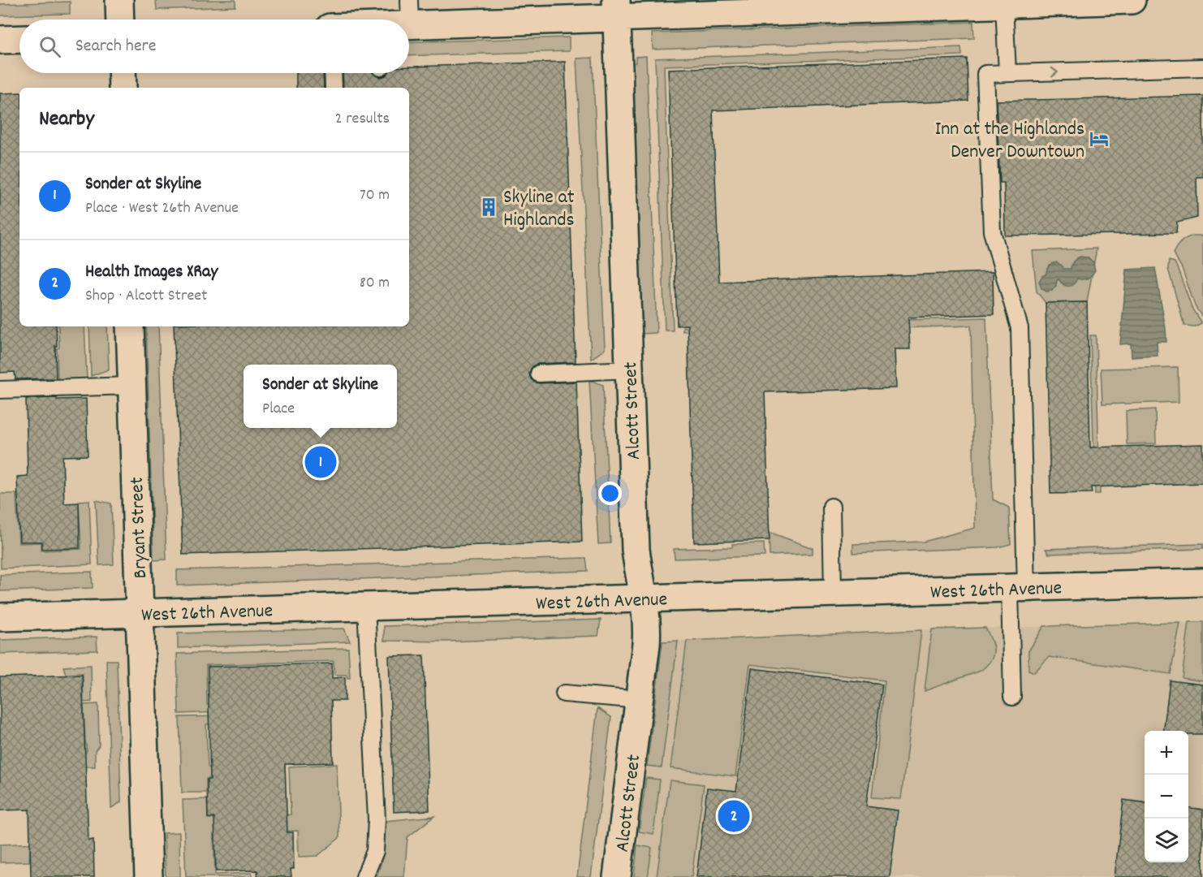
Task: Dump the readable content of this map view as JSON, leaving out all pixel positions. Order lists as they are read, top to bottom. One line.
{"streets":{"street":["Alcott Street","Bryant Street","West 26th Avenue"]},"crossings":[["Alcott Street","West 26th Avenue"],["Bryant Street","West 26th Avenue"]],"places":{"hotel":["Inn at the Highlands Denver Downtown"],"building":["Skyline at Highlands"]},"page":{"search":"Search here","heading":["Nearby","2 results"],"list":[{"mark":"1","name":"Sonder at Skyline","note":"Place · West 26th Avenue","value":"70 m"},{"mark":"2","name":"Health Images XRay","note":"Shop · Alcott Street","value":"80 m"}],"popup":["Sonder at Skyline","Place"],"pins":["1","2"],"map_buttons":["+","−"]}}
